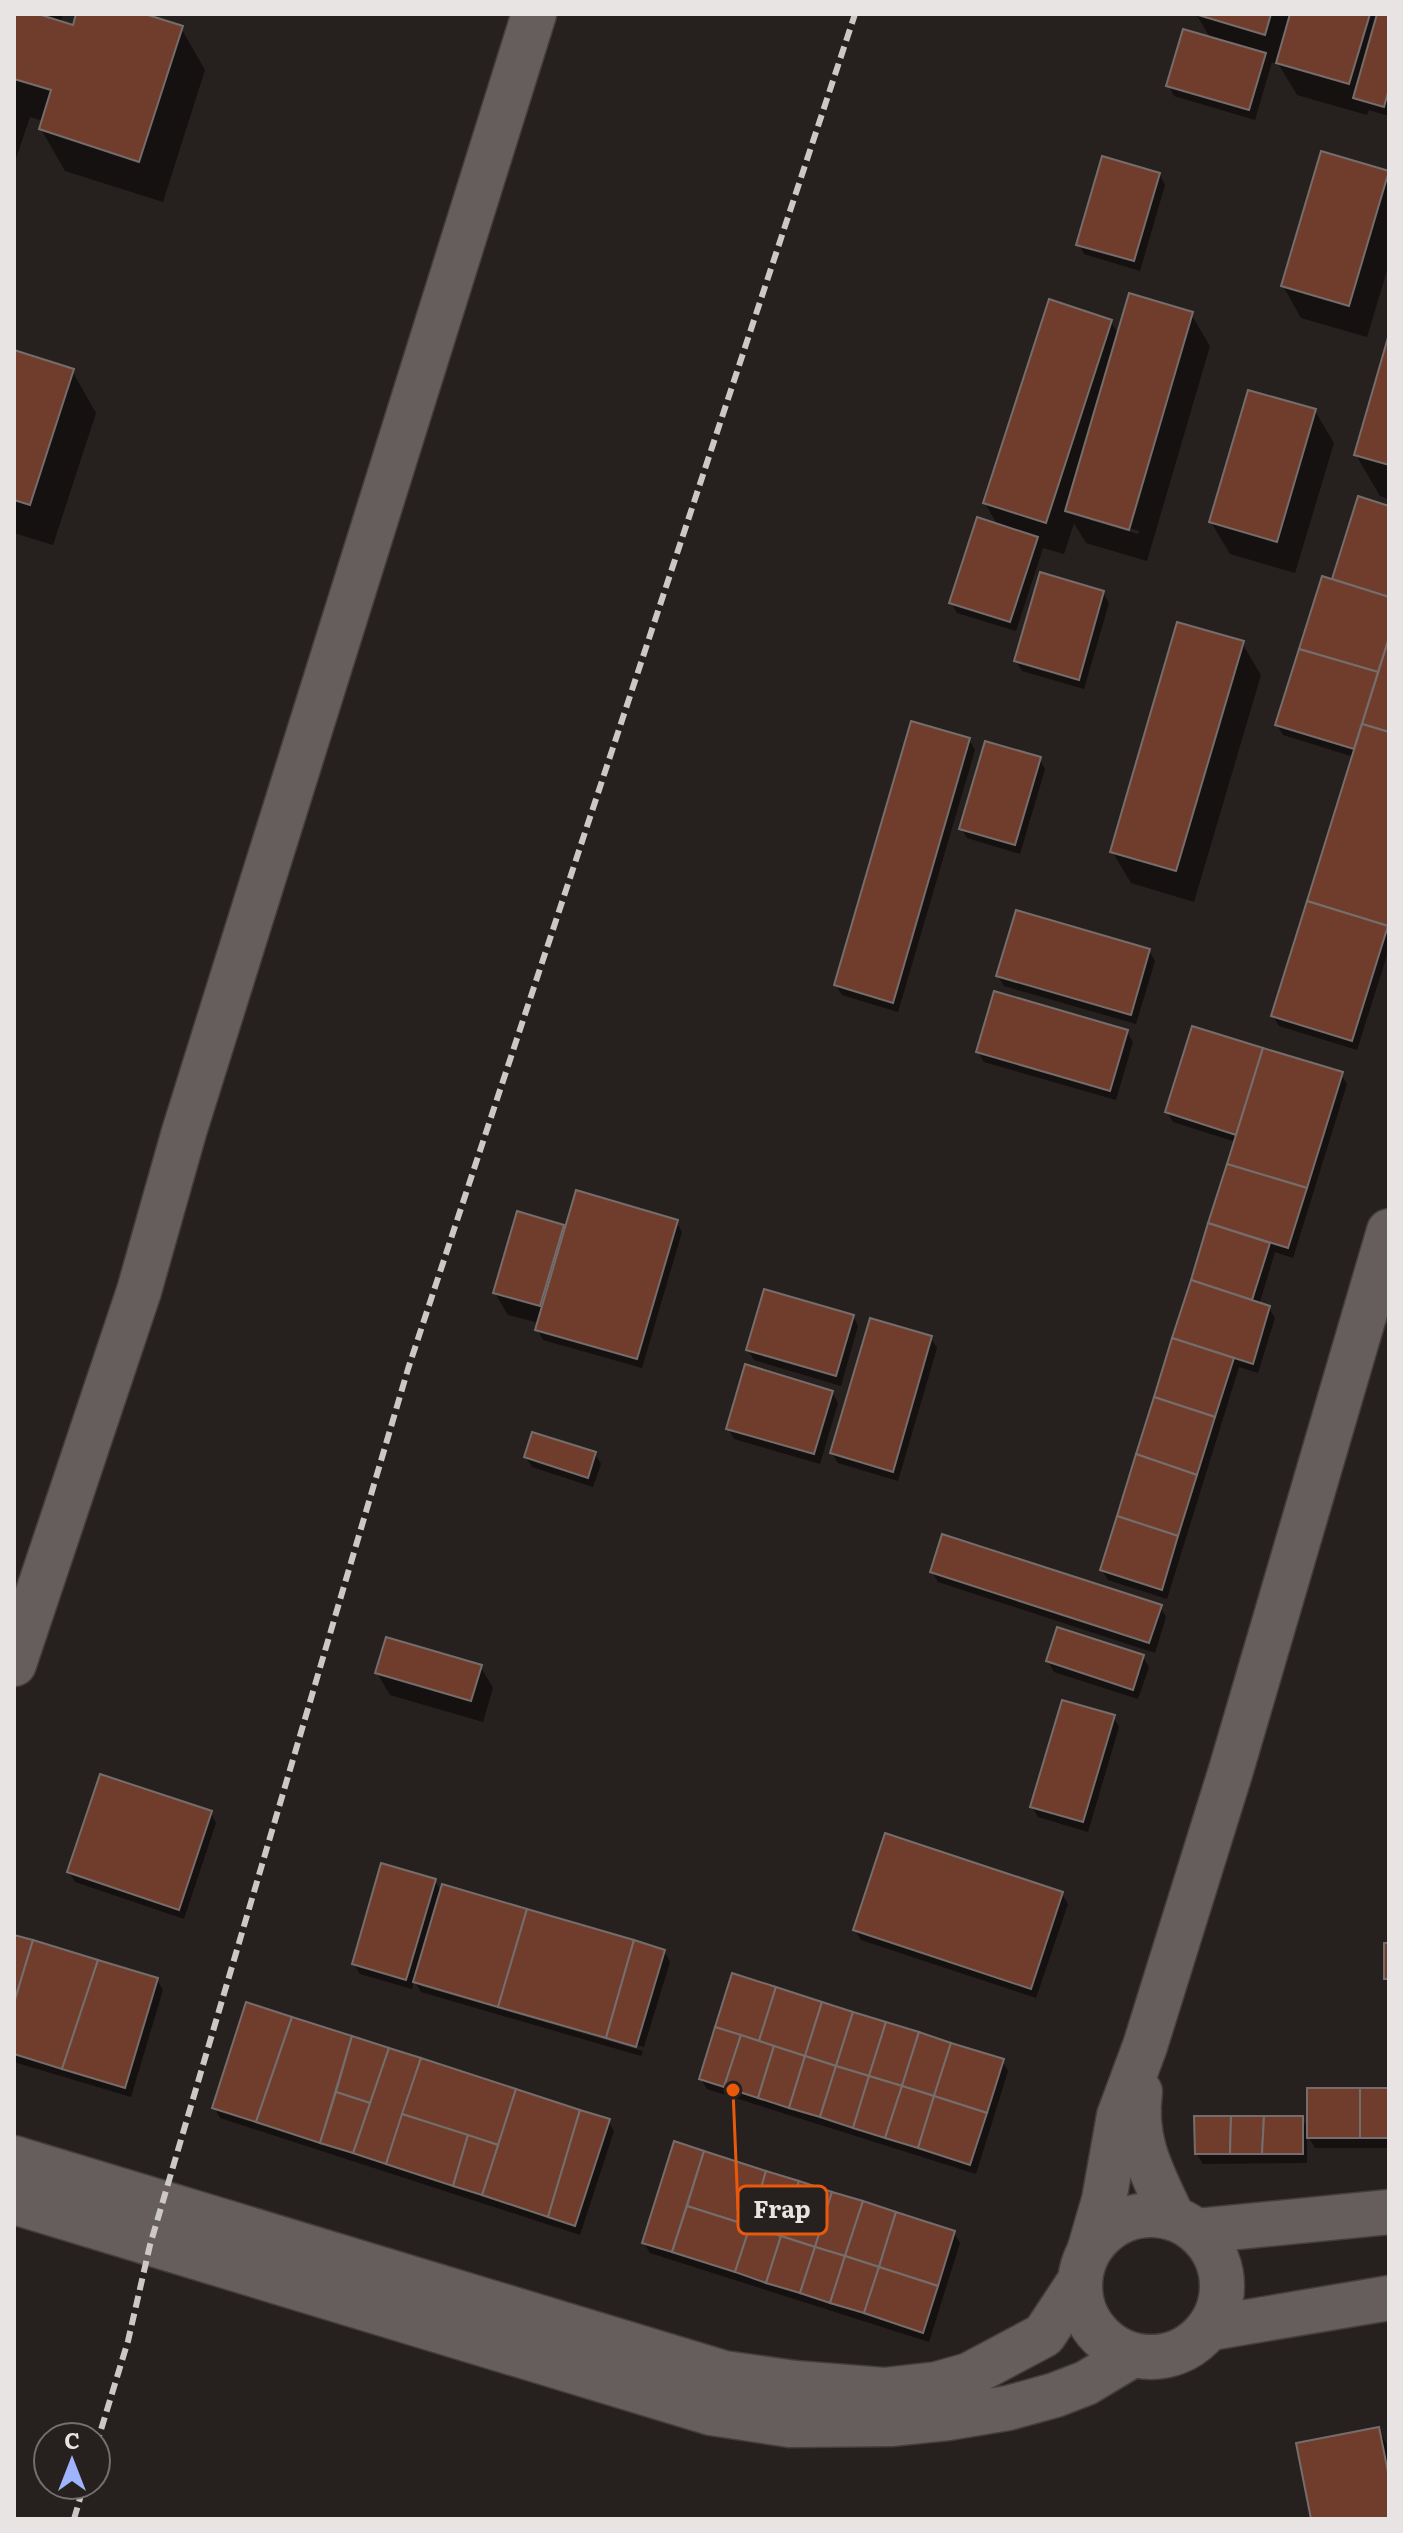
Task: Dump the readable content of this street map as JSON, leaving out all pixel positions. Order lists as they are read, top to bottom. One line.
{"places":["Frap"],"north":"top"}
